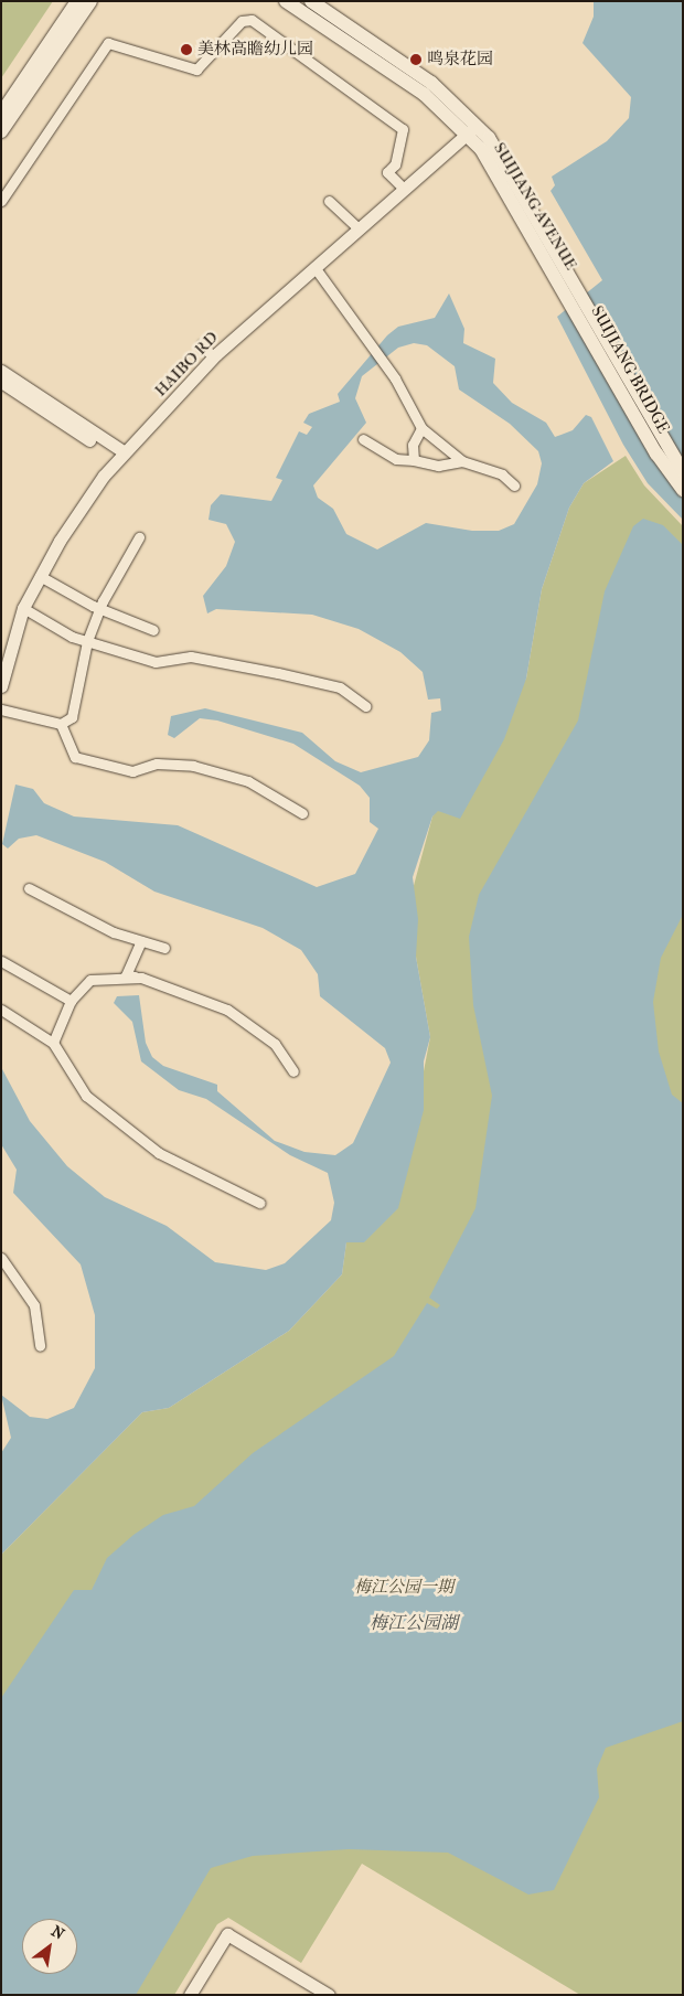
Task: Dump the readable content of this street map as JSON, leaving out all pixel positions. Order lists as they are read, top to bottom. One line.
{"streets":{"main road":["SUIJIANG AVENUE","SUIJIANG BRIDGE"],"street":["HAIBO RD"]},"crossings":[["SUIJIANG AVENUE","HAIBO RD"],["SUIJIANG AVENUE","SUIJIANG BRIDGE"]],"water":["梅江公园湖"],"parks":["梅江公园一期"],"places":["美林高瞻幼儿园","鸣泉花园"],"north":"top right"}
